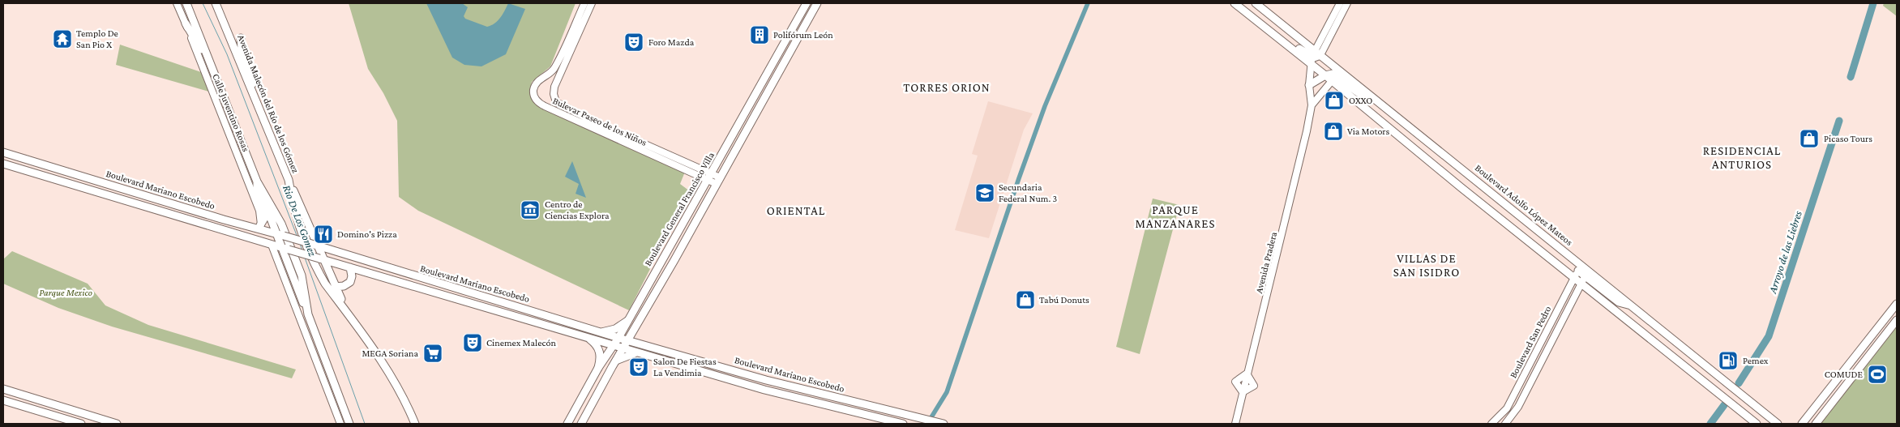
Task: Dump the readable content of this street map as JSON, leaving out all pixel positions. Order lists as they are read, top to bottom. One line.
{"streets":{"main road":["Avenida Malecón del Río de los Gómez","Boulevard Mariano Escobedo","Boulevard Adolfo López Mateos","Boulevard General Francisco Villa"],"street":["Calle Juventino Rosas","Bulevar Paseo de los Niños","Avenida Pradera","Boulevard San Pedro"]},"crossings":[["Calle Juventino Rosas","Boulevard Mariano Escobedo"],["Bulevar Paseo de los Niños","Boulevard General Francisco Villa"],["Boulevard Mariano Escobedo","Boulevard General Francisco Villa"],["Boulevard Adolfo López Mateos","Avenida Pradera"],["Boulevard Adolfo López Mateos","Boulevard San Pedro"]],"districts":["TORRES ORION","RESIDENCIAL ANTURIOS","PARQUE MANZANARES","ORIENTAL","VILLAS DE SAN ISIDRO"],"water":["Rio De Los Gomez","Arroyo de las Liebres"],"parks":["Parque Mexico"],"places":{"building":["Polifórum León"],"temple":["Templo De San Pio X"],"theatre":["Foro Mazda","Cinemex Malecón","Salon De Fiestas La Vendimia"],"shop":["OXXO","Via Motors","Picaso Tours","Tabú Donuts"],"school or university":["Secundaria Federal Num. 3"],"museum":["Centro de Ciencias Explora"],"restaurant":["Domino's Pizza"],"supermarket":["MEGA Soriana"],"fuel station":["Pemex"],"sports":["COMUDE"]}}
